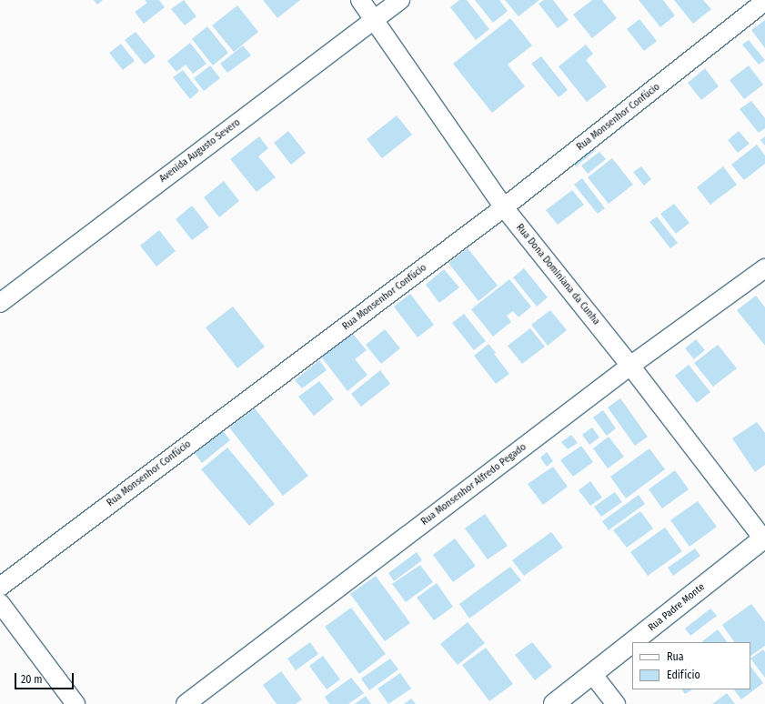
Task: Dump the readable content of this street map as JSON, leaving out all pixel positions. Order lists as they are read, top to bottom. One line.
{"streets":{"street":["Rua Monsenhor Confúcio","Avenida Augusto Severo","Rua Dona Dominiana da Cunha","Rua Monsenhor Alfredo Pegado","Rua Padre Monte"]},"crossings":[["Rua Monsenhor Confúcio","Rua Dona Dominiana da Cunha"],["Avenida Augusto Severo","Rua Dona Dominiana da Cunha"],["Rua Dona Dominiana da Cunha","Rua Monsenhor Alfredo Pegado"],["Rua Dona Dominiana da Cunha","Rua Padre Monte"]],"legend":["Rua","Edifício"],"scale_bar":"20 m"}
